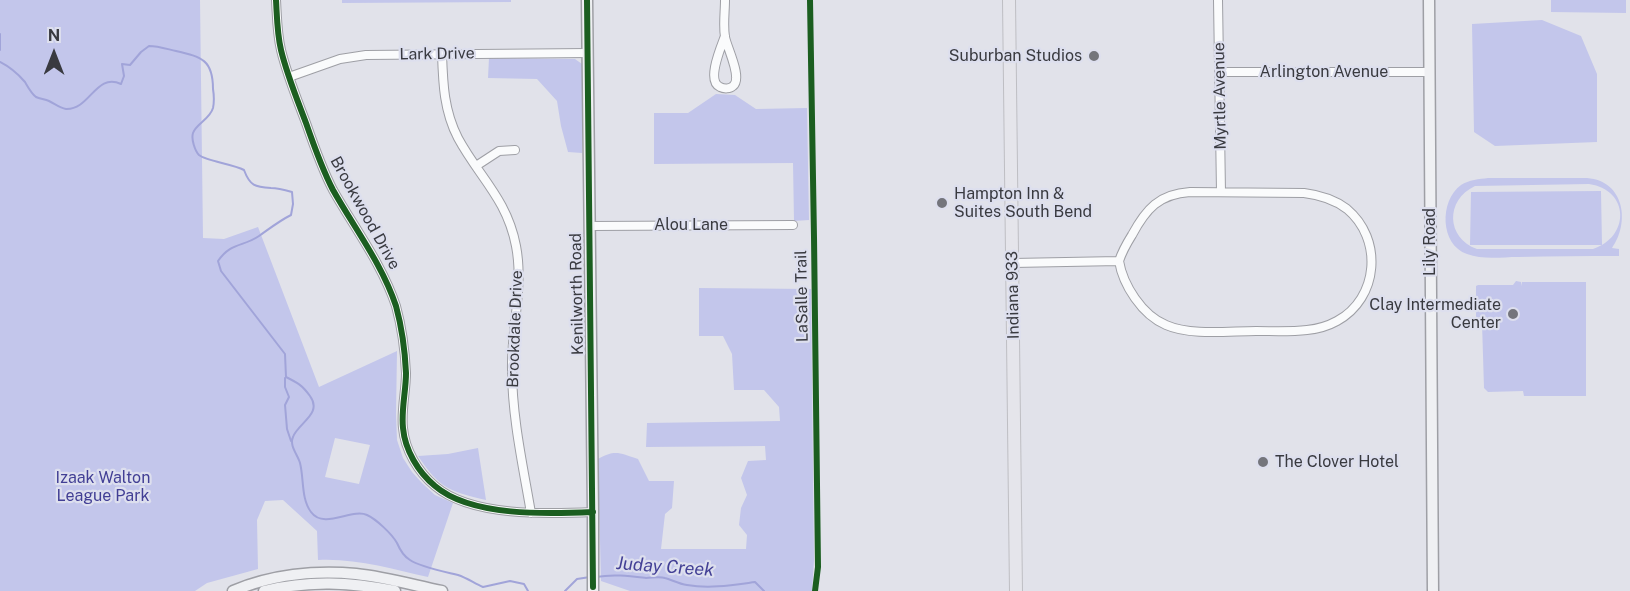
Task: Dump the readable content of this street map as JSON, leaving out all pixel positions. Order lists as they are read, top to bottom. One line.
{"streets":{"main road":["Indiana 933"],"street":["Lark Drive","Arlington Avenue","Myrtle Avenue","Brookwood Drive","Alou Lane","Lily Road","Kenilworth Road","Brookdale Drive"],"cycle path":["LaSalle Trail"]},"crossings":[["Lark Drive","Brookwood Drive"],["Lark Drive","Kenilworth Road"],["Lark Drive","Brookdale Drive"],["Arlington Avenue","Myrtle Avenue"],["Arlington Avenue","Lily Road"],["Brookwood Drive","Kenilworth Road"],["Brookwood Drive","Brookdale Drive"],["Alou Lane","Kenilworth Road"]],"water":["Juday Creek"],"parks":["Izaak Walton League Park"],"places":["Suburban Studios","Hampton Inn & Suites South Bend","Clay Intermediate Center","The Clover Hotel"],"north":"top"}
